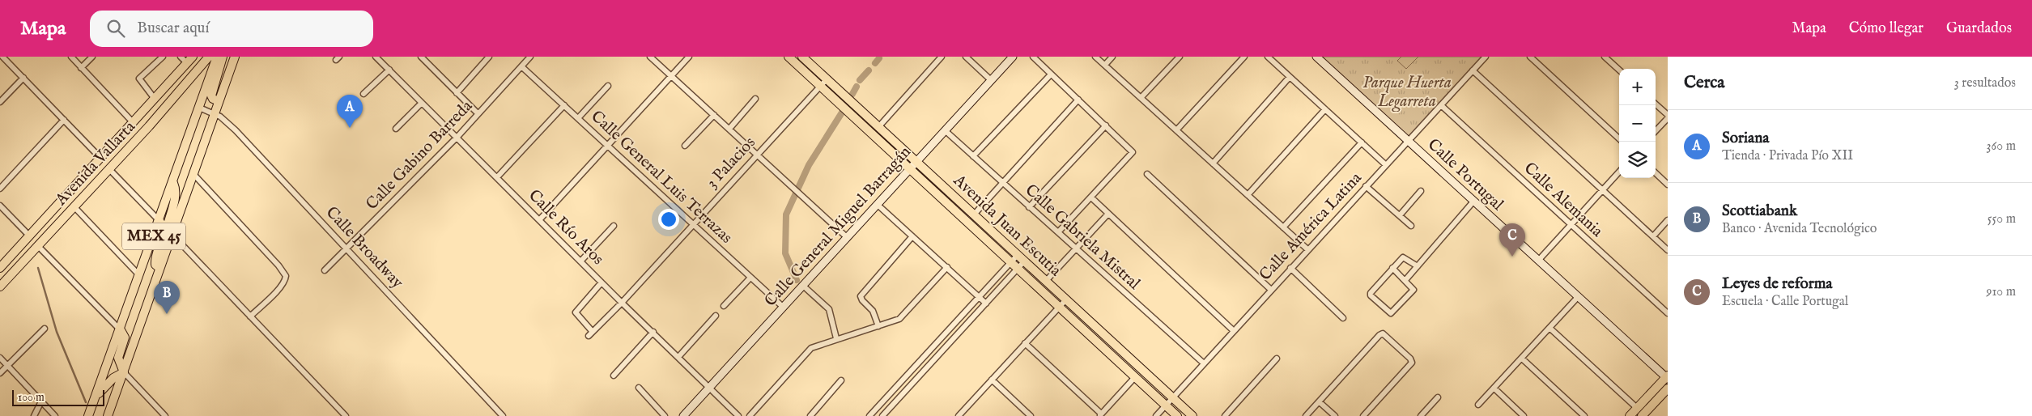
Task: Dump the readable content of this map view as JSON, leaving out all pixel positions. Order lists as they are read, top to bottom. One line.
{"streets":{"main road":["Avenida Vallarta","Calle Portugal","Avenida Juan Escutia","Calle General Miguel Barragán","MEX 45"],"street":["Calle Gabino Barreda","3 Palacios","Calle General Luis Terrazas","Calle Alemania","Calle América Latina","Calle Río Aros","Calle Gabriela Mistral","Calle Broadway"]},"crossings":[["Calle Gabino Barreda","Calle General Luis Terrazas"],["Calle Gabino Barreda","Calle Río Aros"],["Calle Gabino Barreda","Calle Broadway"],["3 Palacios","Calle General Luis Terrazas"],["3 Palacios","Avenida Juan Escutia"],["3 Palacios","Calle Río Aros"],["Calle Portugal","Calle América Latina"],["Calle General Luis Terrazas","Calle General Miguel Barragán"],["Calle Alemania","Calle América Latina"],["Avenida Juan Escutia","Calle General Miguel Barragán"],["Avenida Juan Escutia","Calle América Latina"],["Calle General Miguel Barragán","Calle Río Aros"],["Calle General Miguel Barragán","Calle Gabriela Mistral"],["Calle América Latina","Calle Gabriela Mistral"],["MEX 45","Calle Broadway"]],"parks":["Parque Huerta Legarreta"],"scale_bar":"100 m","page":{"header":"Mapa","search":"Buscar aquí","nav":["Mapa","Cómo llegar","Guardados"],"heading":["Cerca","3 resultados"],"map_buttons":["+","−"],"pins":["A","C","B"],"list":[{"mark":"A","name":"Soriana","note":"Tienda · Privada Pío XII","value":"360 m"},{"mark":"B","name":"Scottiabank","note":"Banco · Avenida Tecnológico","value":"550 m"},{"mark":"C","name":"Leyes de reforma","note":"Escuela · Calle Portugal","value":"910 m"}],"scale":"100 m"}}
